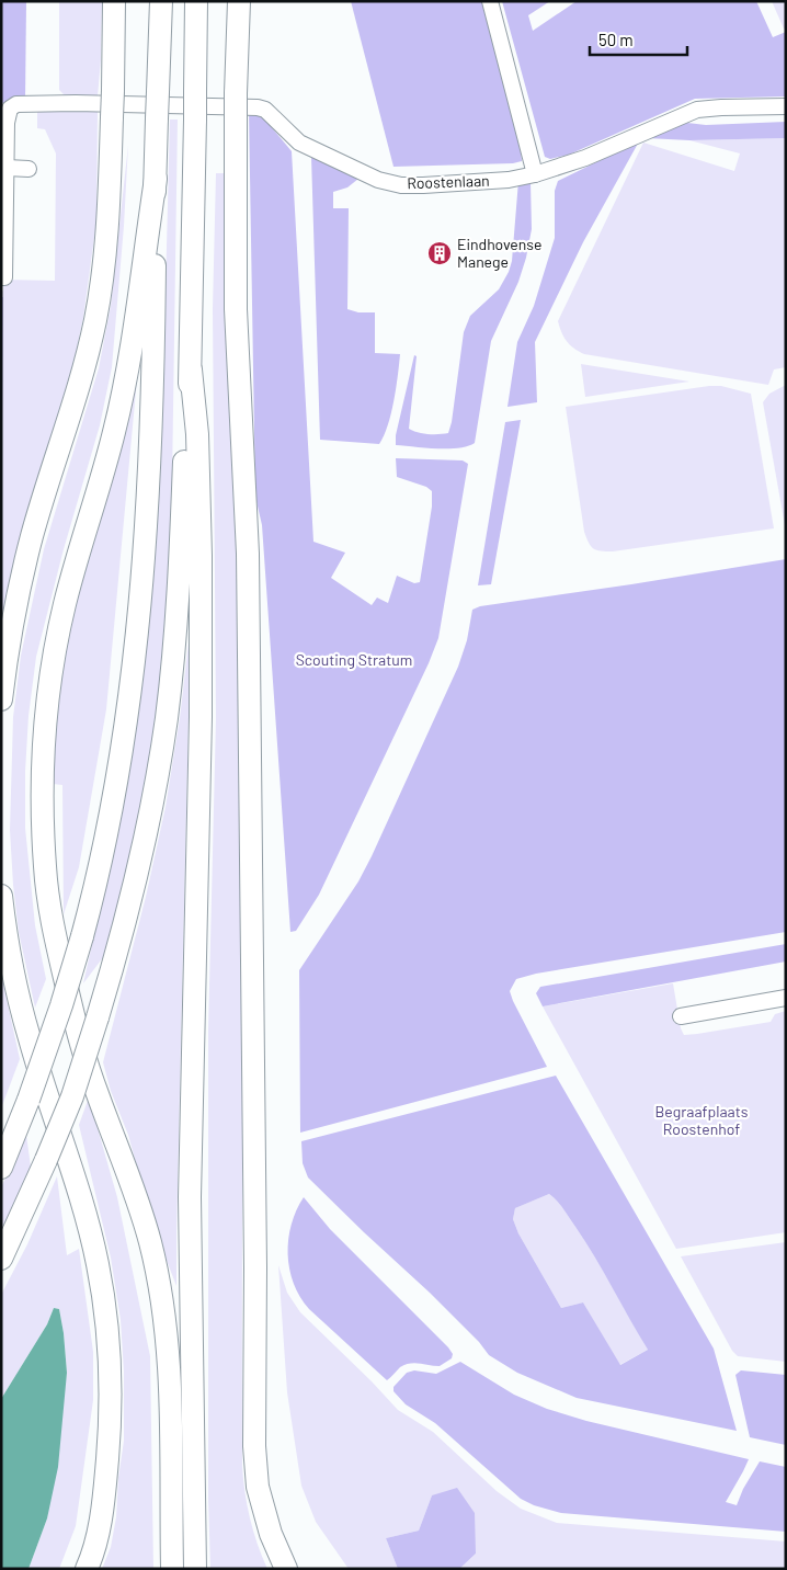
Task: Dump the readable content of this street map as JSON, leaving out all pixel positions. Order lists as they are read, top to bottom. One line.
{"streets":{"street":["Roostenlaan"]},"parks":["Scouting Stratum","Begraafplaats Roostenhof"],"places":{"building":["Eindhovense Manege"]},"scale_bar":"50 m"}
